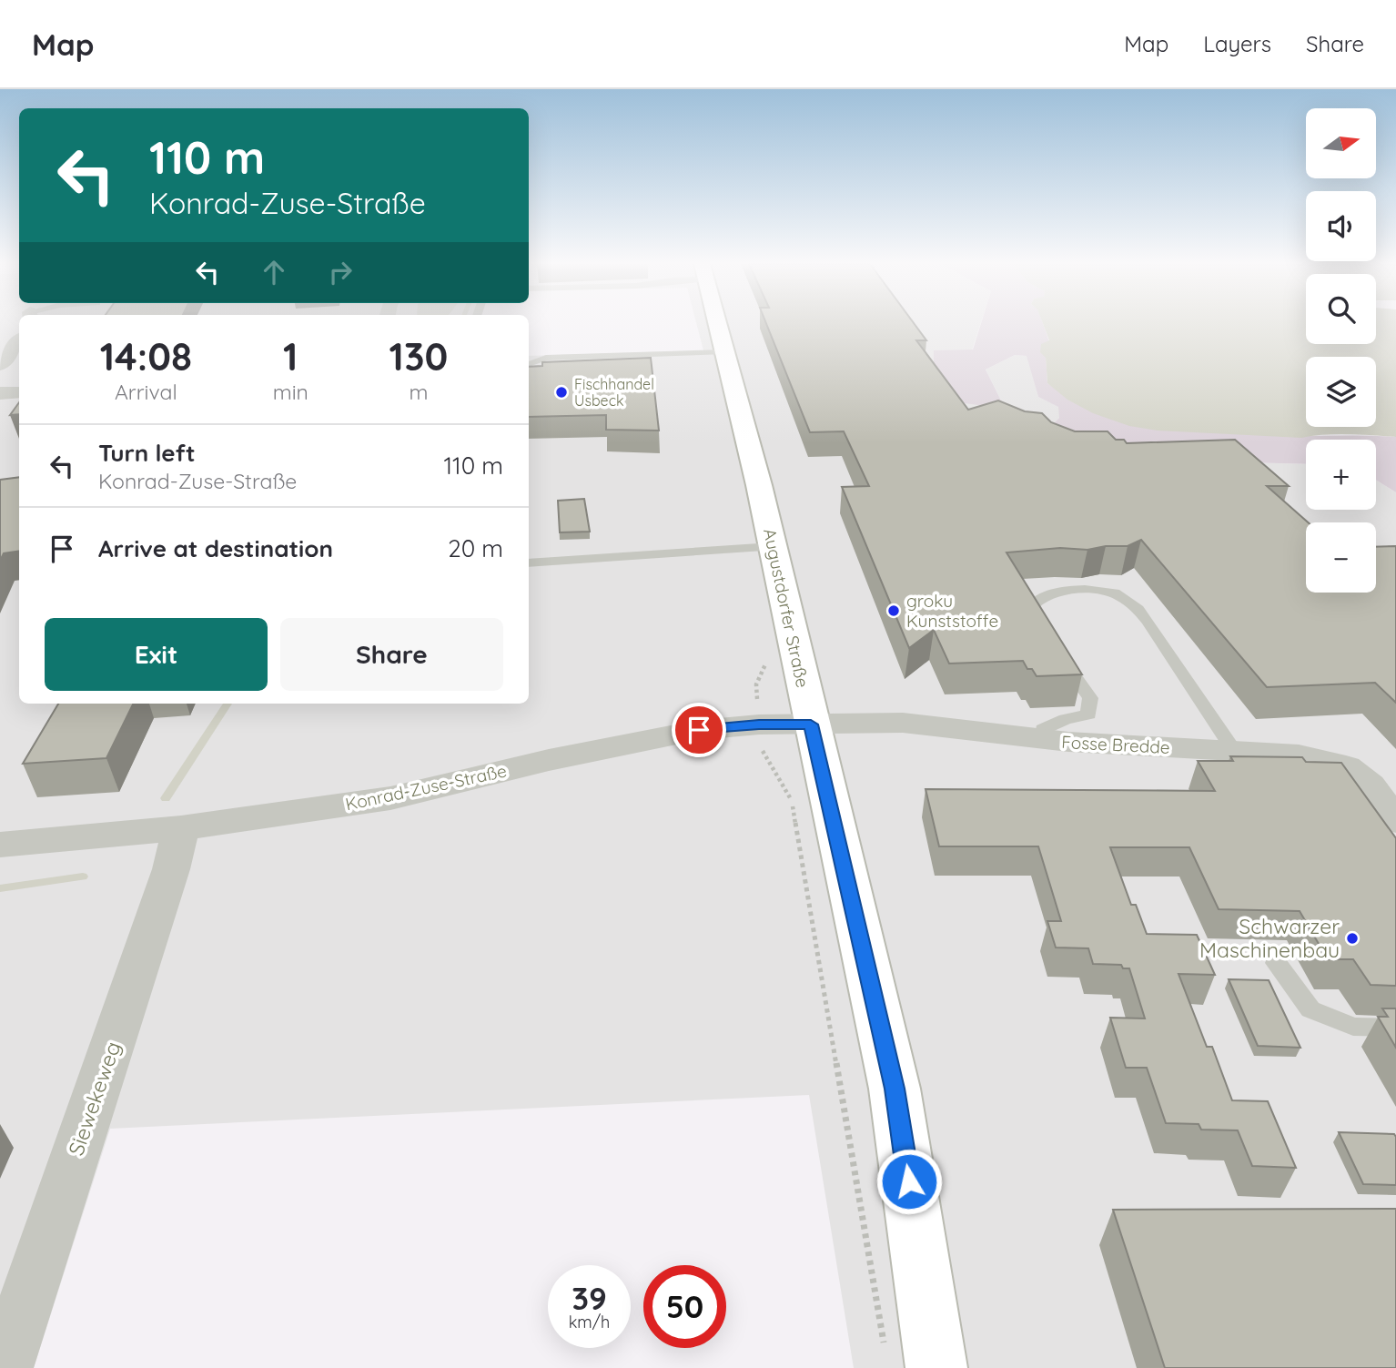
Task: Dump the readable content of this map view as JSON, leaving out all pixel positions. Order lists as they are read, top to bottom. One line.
{"streets":{"main road":["Augustdorfer Straße"],"street":["Fosse Bredde","Konrad-Zuse-Straße","Siewekeweg"]},"crossings":[["Augustdorfer Straße","Fosse Bredde"],["Augustdorfer Straße","Konrad-Zuse-Straße"],["Fosse Bredde","Konrad-Zuse-Straße"],["Konrad-Zuse-Straße","Siewekeweg"]],"places":["Fischhandel Usbeck","groku Kunststoffe","Schwarzer Maschinenbau"],"north":"right","page":{"header":"Map","nav":["Map","Layers","Share"],"map_buttons":["+","−"],"turn":["110 m","Konrad-Zuse-Straße"],"eta":["14:08","Arrival","1","min","130","m"],"list":[{"name":"Turn left","note":"Konrad-Zuse-Straße","value":"110 m"},{"name":"Arrive at destination","value":"20 m"}],"buttons":["Exit","Share"],"speed":"39 km/h","limit":"50"}}
